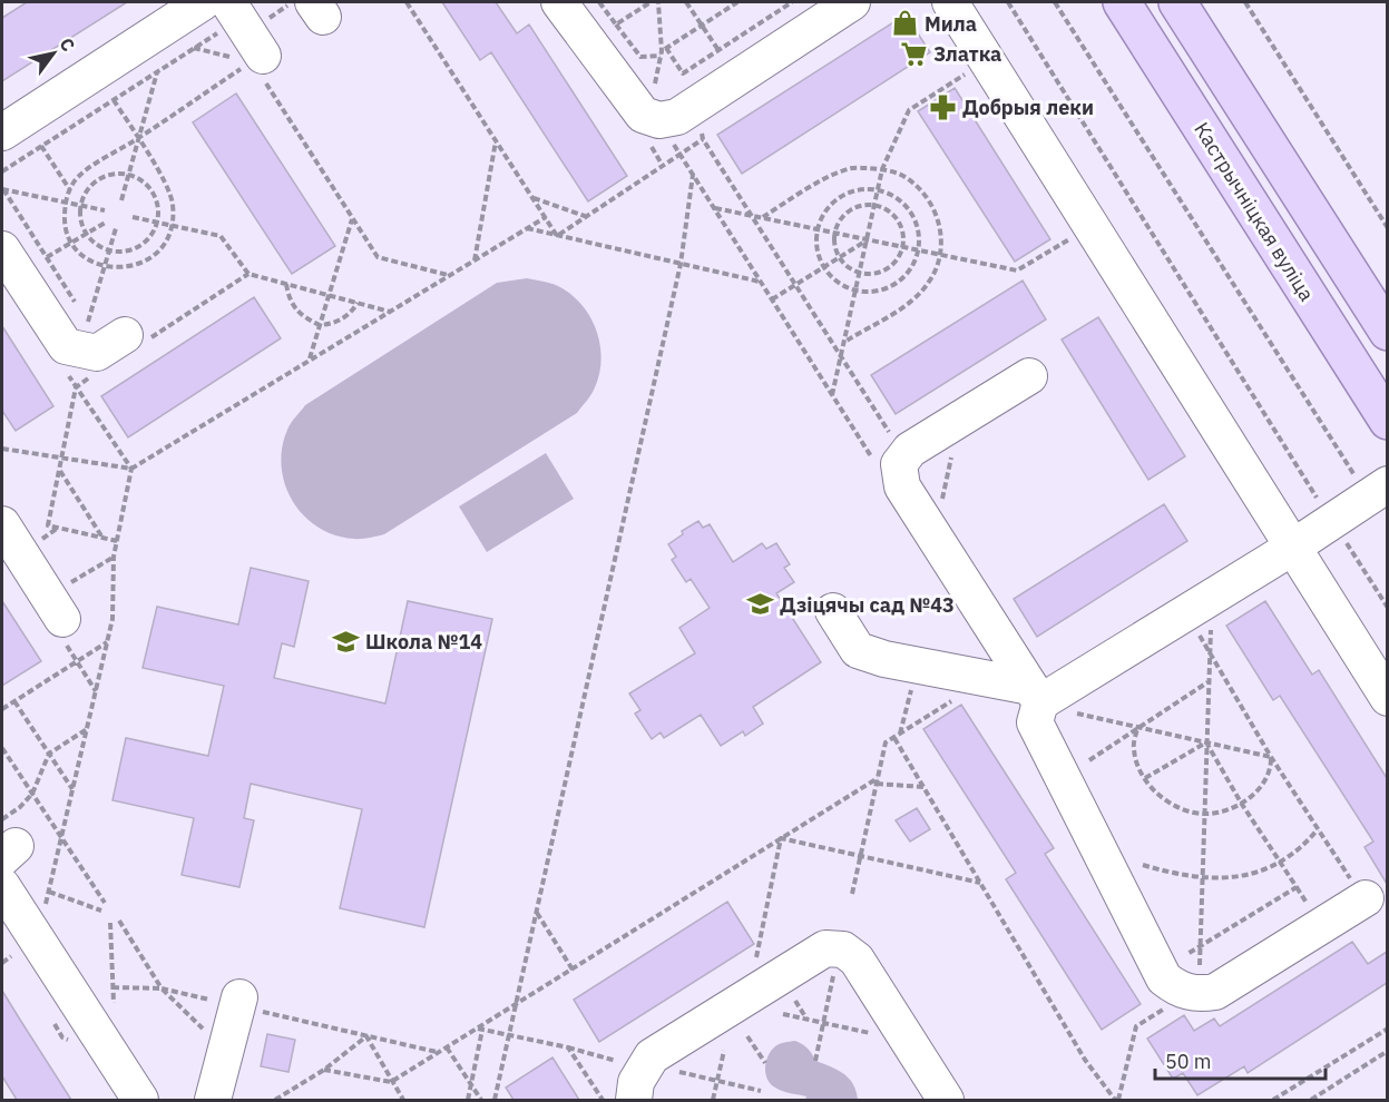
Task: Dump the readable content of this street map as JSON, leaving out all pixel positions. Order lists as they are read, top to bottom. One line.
{"streets":{"main road":["Кастрычніцкая вуліца"]},"places":{"shop":["Мила"],"supermarket":["Златка"],"pharmacy":["Добрыя леки"],"school or university":["Дзіцячы сад №43","Школа №14"]},"scale_bar":"50 m","north":"top right"}
